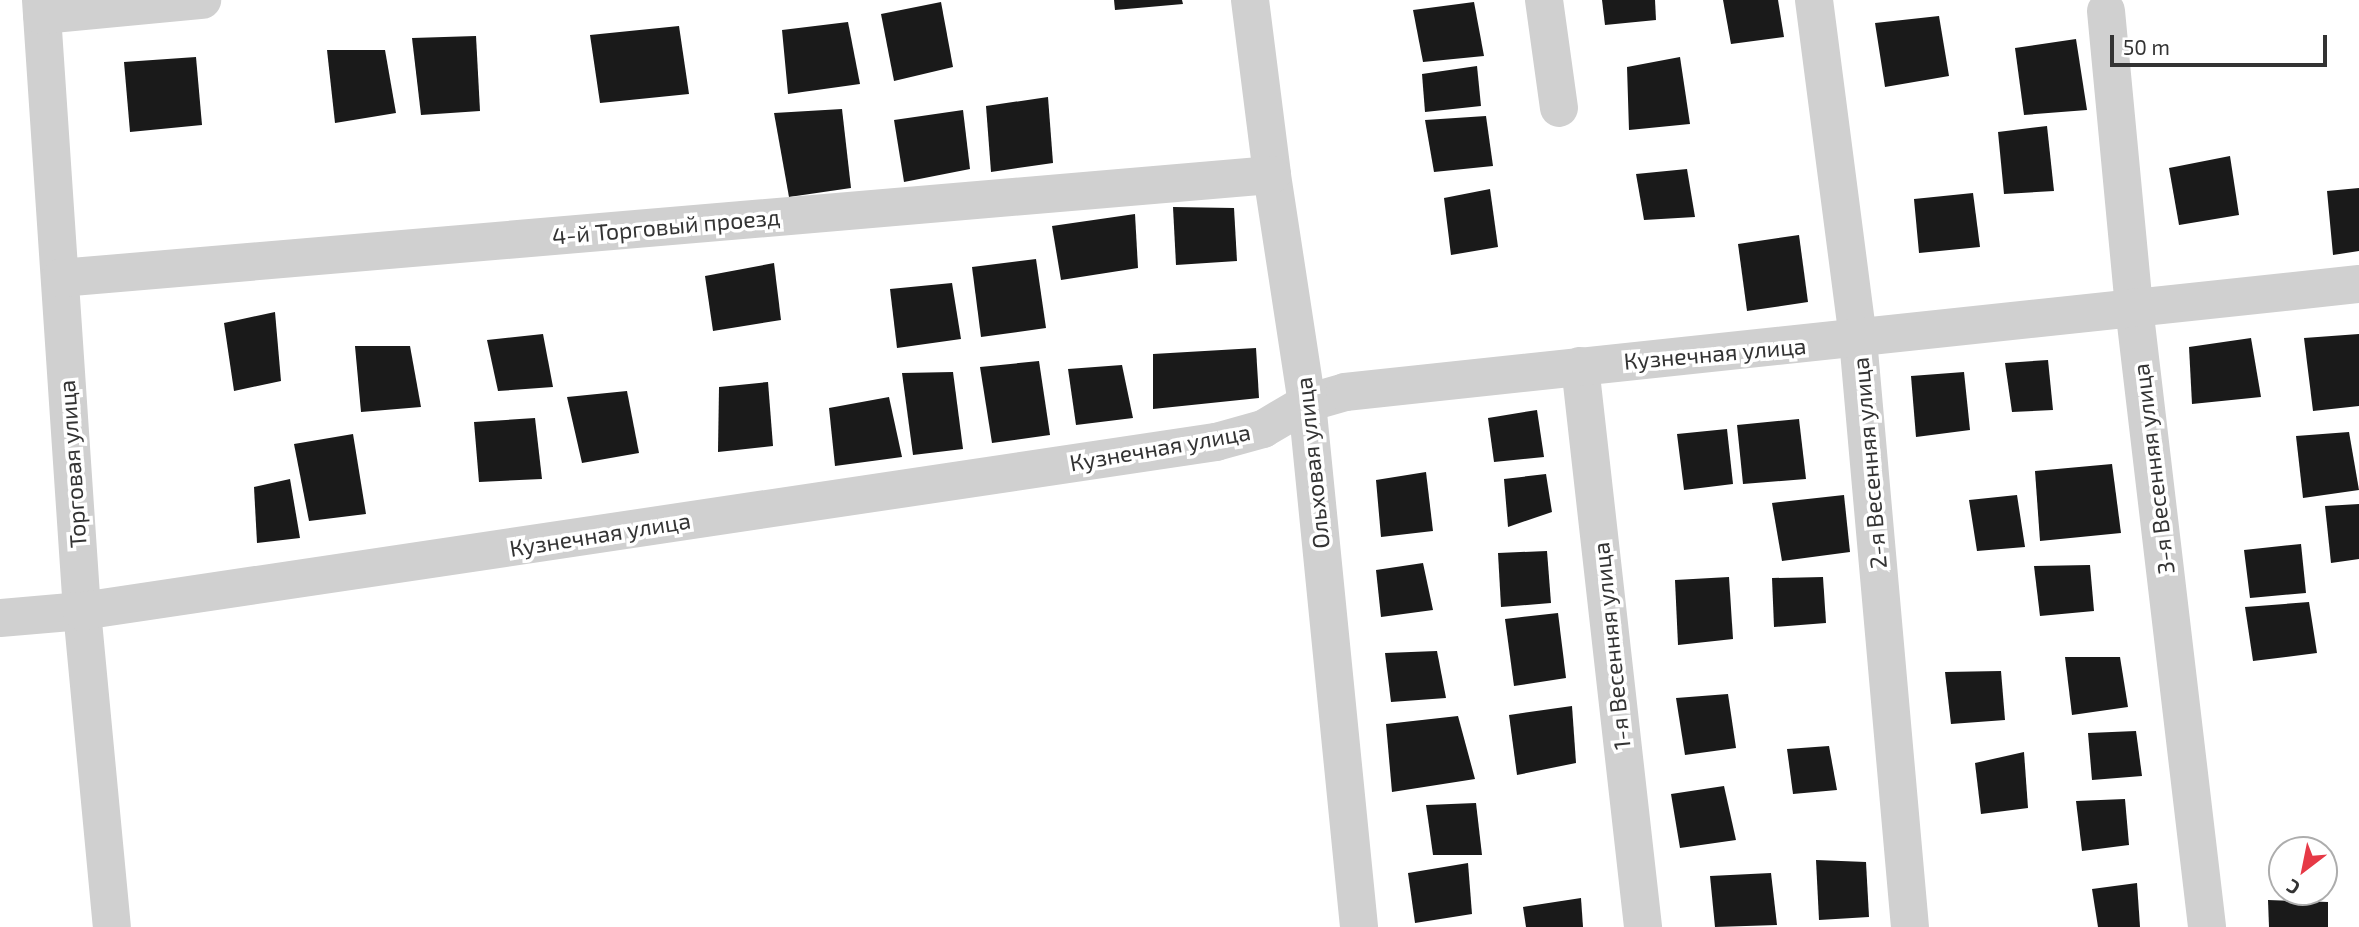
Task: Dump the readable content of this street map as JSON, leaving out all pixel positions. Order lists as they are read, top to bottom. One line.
{"streets":{"street":["4-й Торговый проезд","Кузнечная улица","Ольховая улица","2-я Весенняя улица","Торговая улица","3-я Весенняя улица","1-я Весенняя улица"]},"crossings":[["4-й Торговый проезд","Ольховая улица"],["4-й Торговый проезд","Торговая улица"],["Кузнечная улица","Ольховая улица"],["Кузнечная улица","2-я Весенняя улица"],["Кузнечная улица","Торговая улица"],["Кузнечная улица","3-я Весенняя улица"],["Кузнечная улица","1-я Весенняя улица"]],"scale_bar":"50 m","north":"bottom left"}
